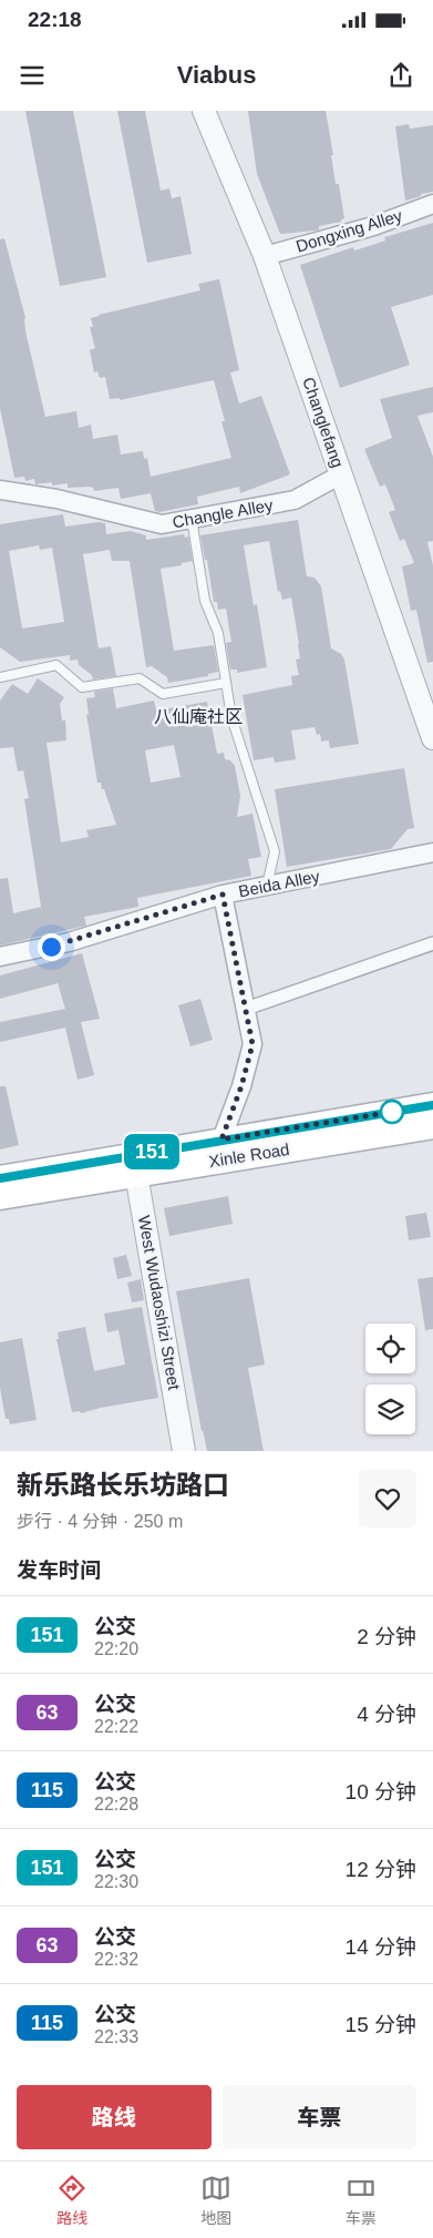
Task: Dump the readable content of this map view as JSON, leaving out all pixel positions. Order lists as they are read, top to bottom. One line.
{"streets":{"main road":["Xinle Road"],"street":["Dongxing Alley","Changlefang","Changle Alley","Beida Alley","West Wudaoshizi Street"]},"crossings":[["Dongxing Alley","Changlefang"],["Changlefang","Changle Alley"],["Xinle Road","West Wudaoshizi Street"]],"districts":["八仙庵社区"],"lines":["bus line 151"],"page":{"status":"22:18","header":"Viabus","on_map":"151","heading":[["新乐路长乐坊路口","步行 · 4 分钟 · 250 m"],"发车时间"],"list":[{"mark":"151","name":"公交","note":"22:20","value":"2 分钟"},{"mark":"63","name":"公交","note":"22:22","value":"4 分钟"},{"mark":"115","name":"公交","note":"22:28","value":"10 分钟"},{"mark":"151","name":"公交","note":"22:30","value":"12 分钟"},{"mark":"63","name":"公交","note":"22:32","value":"14 分钟"},{"mark":"115","name":"公交","note":"22:33","value":"15 分钟"}],"buttons":["路线","车票"],"tabs":["路线","地图","车票"]}}
